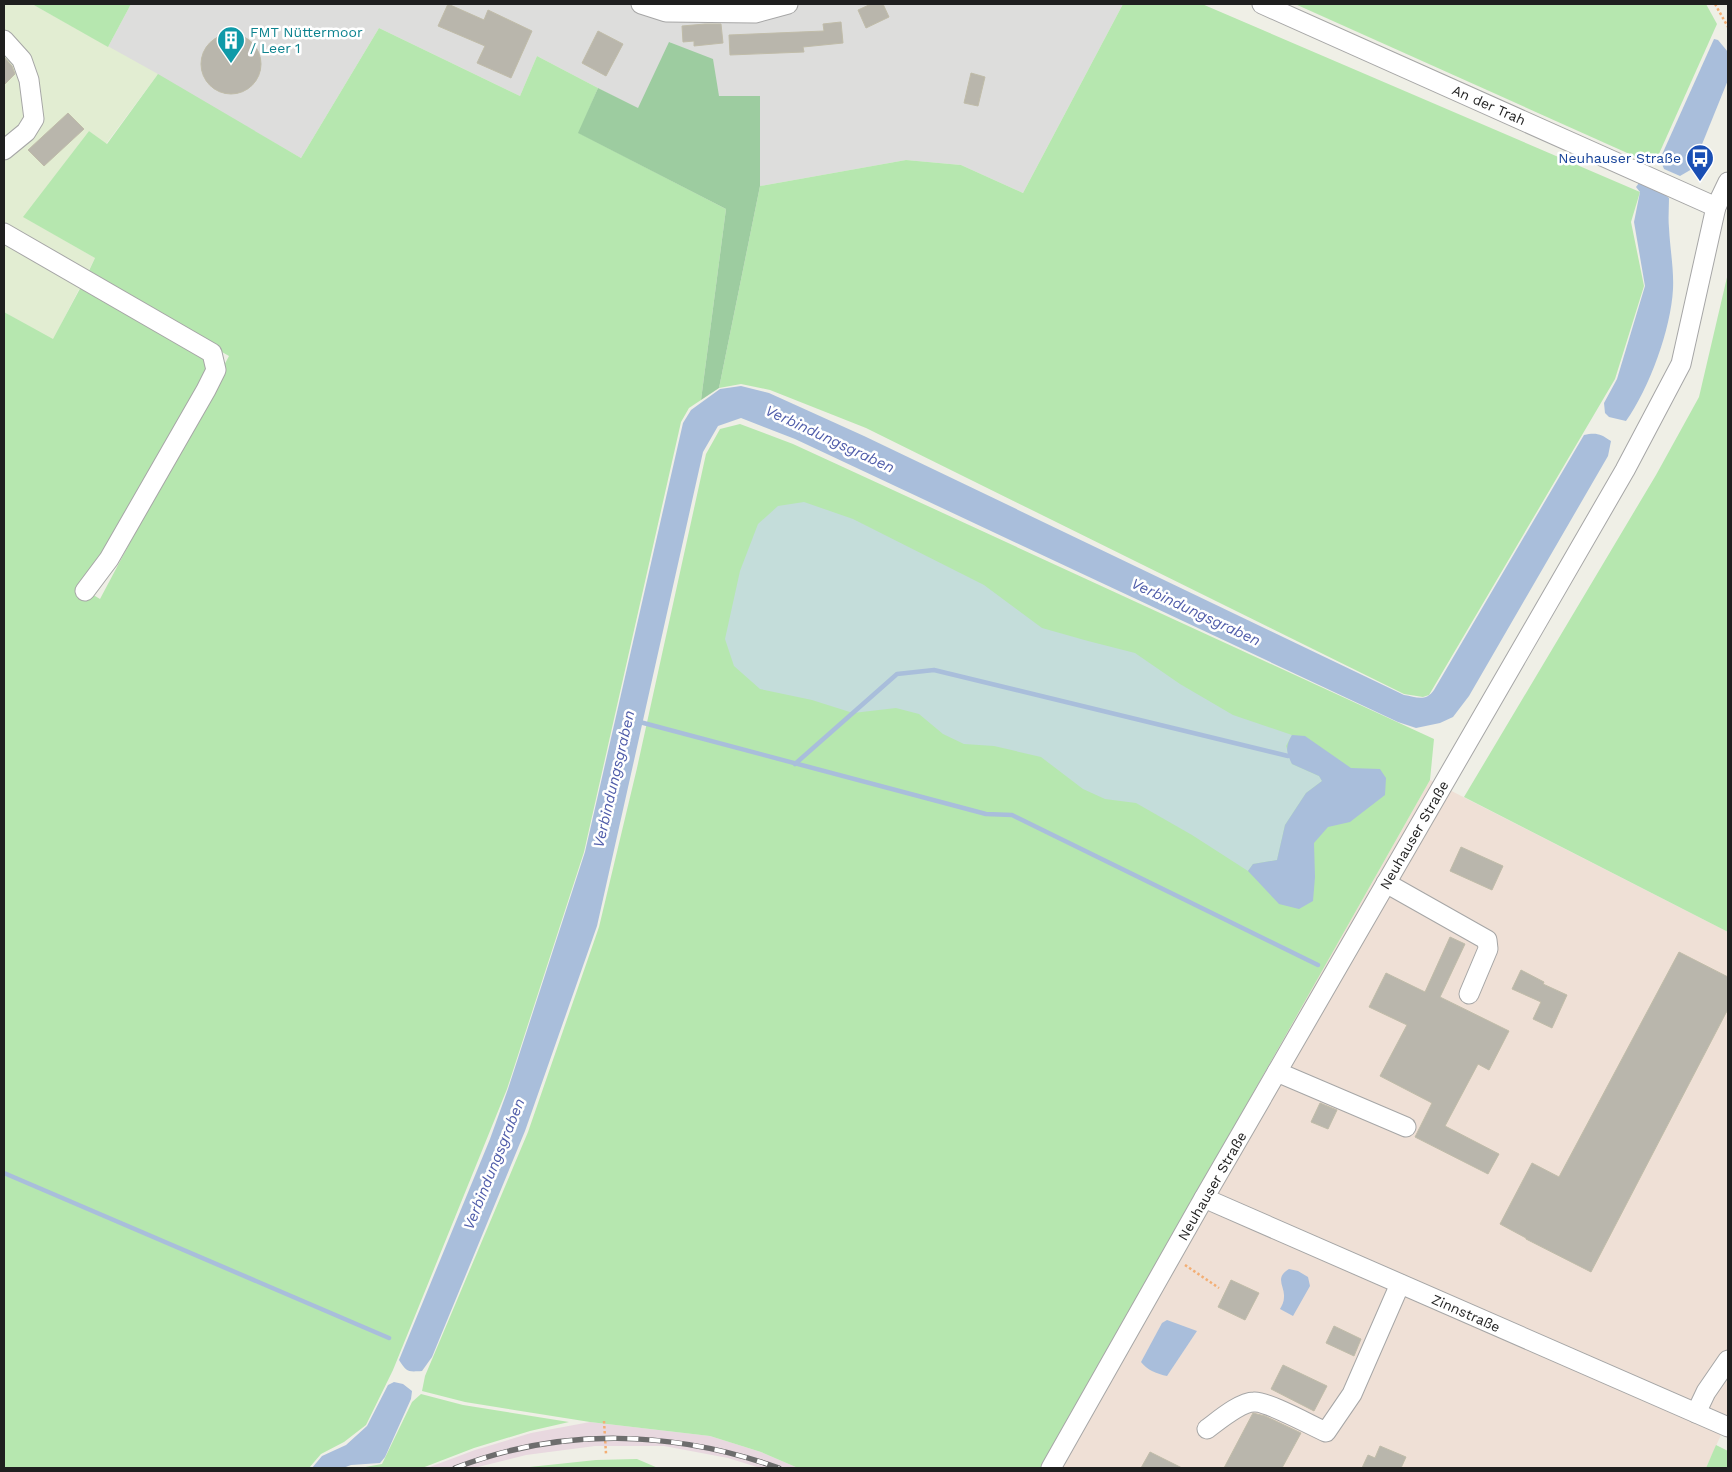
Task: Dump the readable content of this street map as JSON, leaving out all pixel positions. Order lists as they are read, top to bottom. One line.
{"streets":{"street":["An der Trah","Neuhauser Straße","Zinnstraße"]},"crossings":[["An der Trah","Neuhauser Straße"],["Neuhauser Straße","Zinnstraße"]],"water":["Verbindungsgraben"],"places":{"building":["FMT Nüttermoor / Leer 1"],"bus stop":["Neuhauser Straße"]}}
